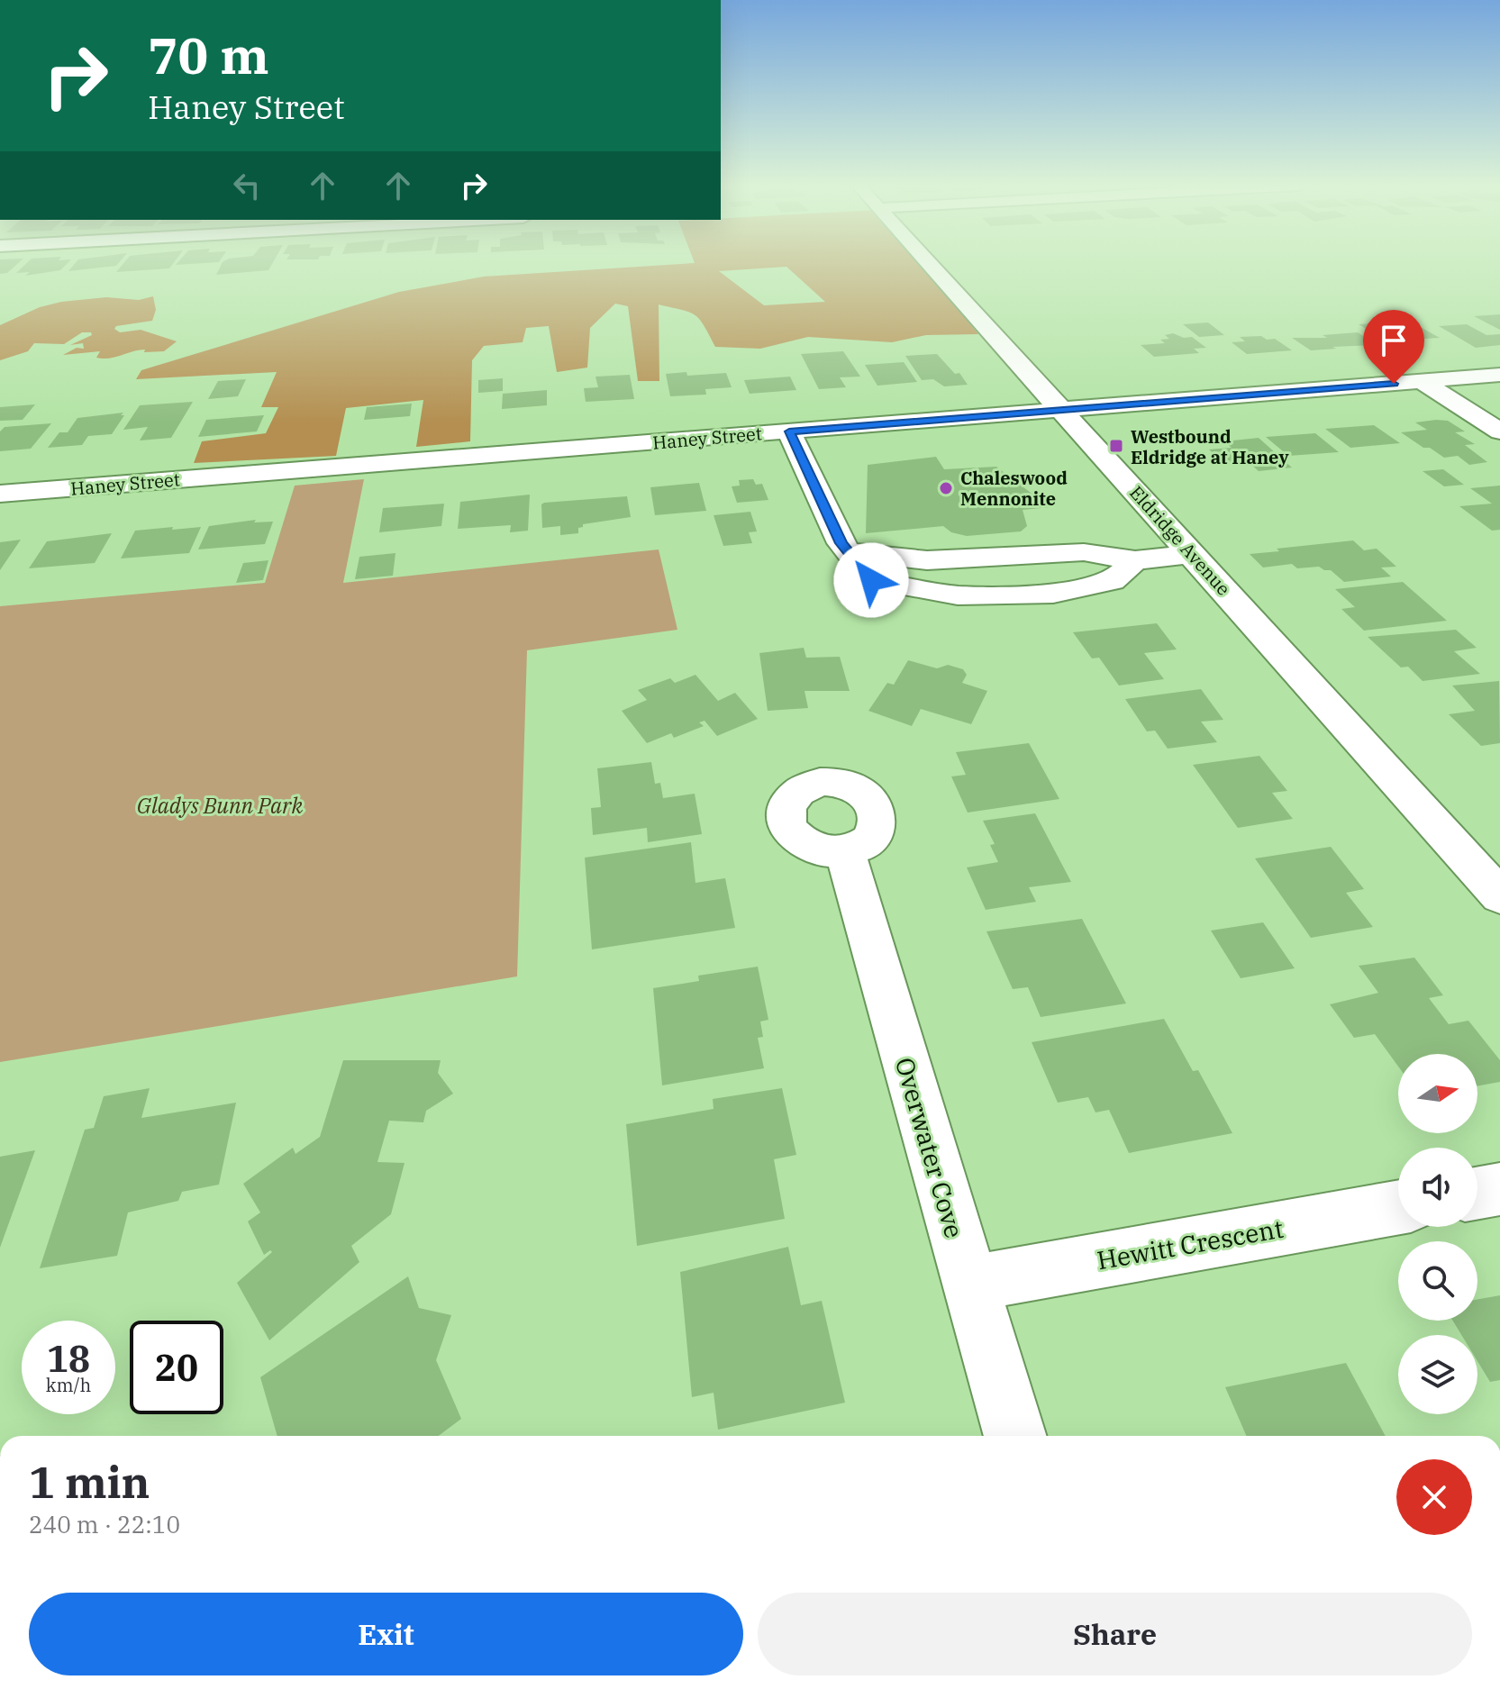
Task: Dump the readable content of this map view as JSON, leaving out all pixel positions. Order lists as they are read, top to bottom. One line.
{"streets":{"street":["Haney Street","Eldridge Avenue","Overwater Cove","Hewitt Crescent"]},"crossings":[["Haney Street","Eldridge Avenue"],["Overwater Cove","Hewitt Crescent"]],"parks":["Gladys Bunn Park"],"places":{"transit":["Westbound Eldridge at Haney"],"other":["Chaleswood Mennonite"]},"north":"right","page":{"turn":["70 m","Haney Street"],"speed":"18 km/h","limit":"20","heading":["1 min","240 m · 22:10"],"buttons":["Exit","Share"]}}
